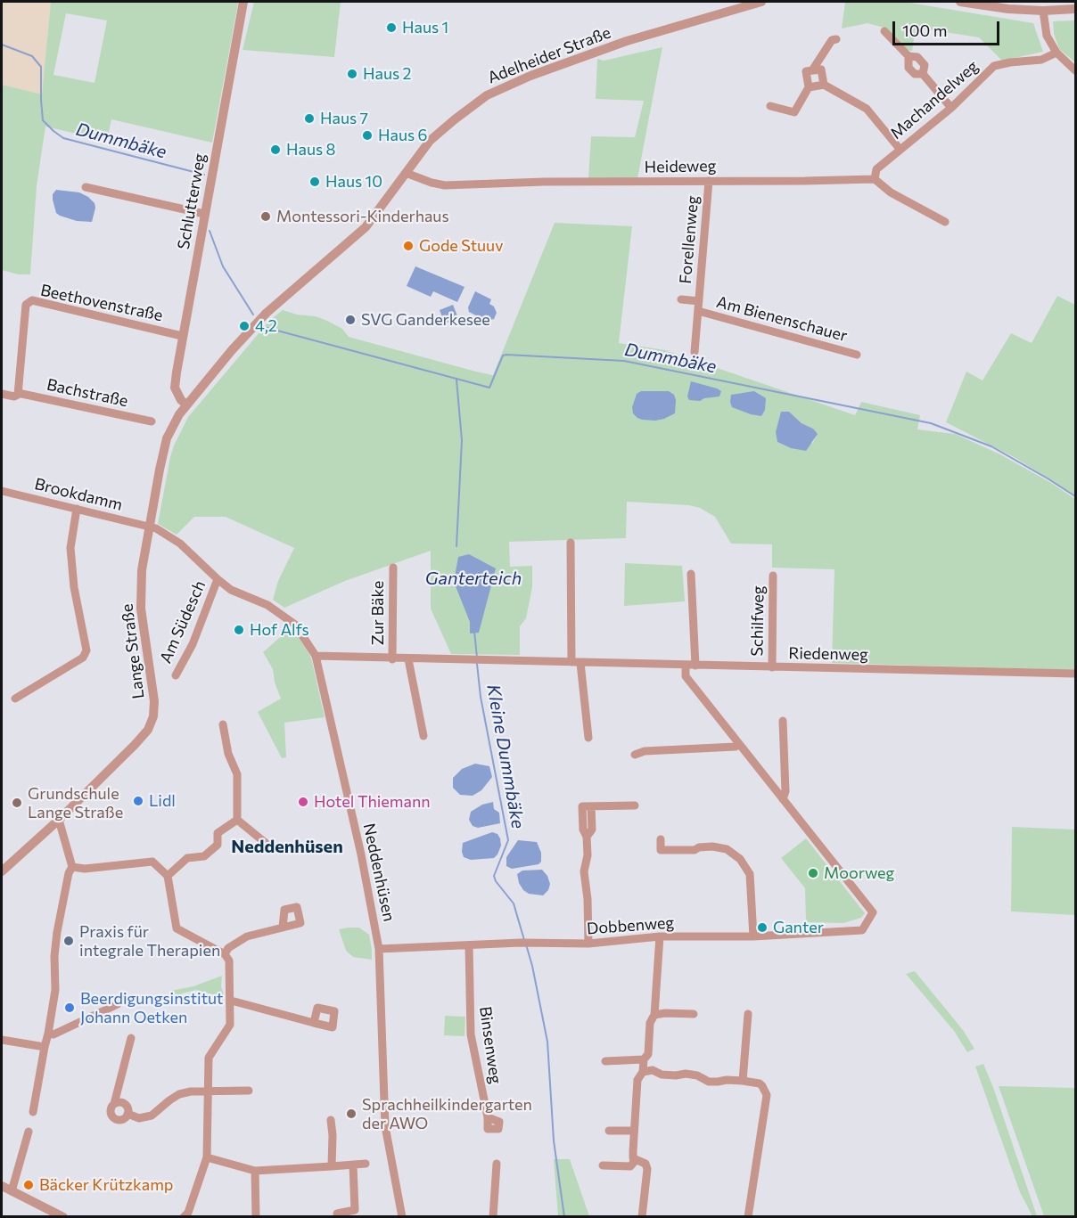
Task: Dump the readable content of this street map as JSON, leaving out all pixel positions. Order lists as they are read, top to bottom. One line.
{"streets":{"street":["Adelheider Straße","Machandelweg","Heideweg","Schlutterweg","Forellenweg","Beethovenstraße","Am Bienenschauer","Bachstraße","Brookdamm","Zur Bäke","Schilfweg","Am Südesch","Lange Straße","Riedenweg","Neddenhüsen","Dobbenweg","Binsenweg"]},"crossings":[["Adelheider Straße","Heideweg"],["Adelheider Straße","Schlutterweg"],["Adelheider Straße","Lange Straße"],["Machandelweg","Heideweg"],["Heideweg","Forellenweg"],["Schlutterweg","Beethovenstraße"],["Schlutterweg","Lange Straße"],["Forellenweg","Am Bienenschauer"],["Beethovenstraße","Bachstraße"],["Brookdamm","Lange Straße"],["Brookdamm","Neddenhüsen"],["Zur Bäke","Riedenweg"],["Schilfweg","Riedenweg"],["Am Südesch","Neddenhüsen"],["Lange Straße","Neddenhüsen"],["Riedenweg","Neddenhüsen"],["Neddenhüsen","Dobbenweg"],["Dobbenweg","Binsenweg"]],"districts":["Neddenhüsen"],"water":["Dummbäke","Ganterteich","Kleine Dummbäke"],"places":["Haus 1","Haus 2","Haus 7","Haus 6","Haus 8","Haus 10","Montessori-Kinderhaus","Gode Stuuv","SVG Ganderkesee","4,2","Hof Alfs","Lidl","Hotel Thiemann","Grundschule Lange Straße","Moorweg","Ganter","Praxis für integrale Therapien","Beerdigungsinstitut Johann Oetken","Sprachheilkindergarten der AWO","Bäcker Krützkamp"],"scale_bar":"100 m"}
